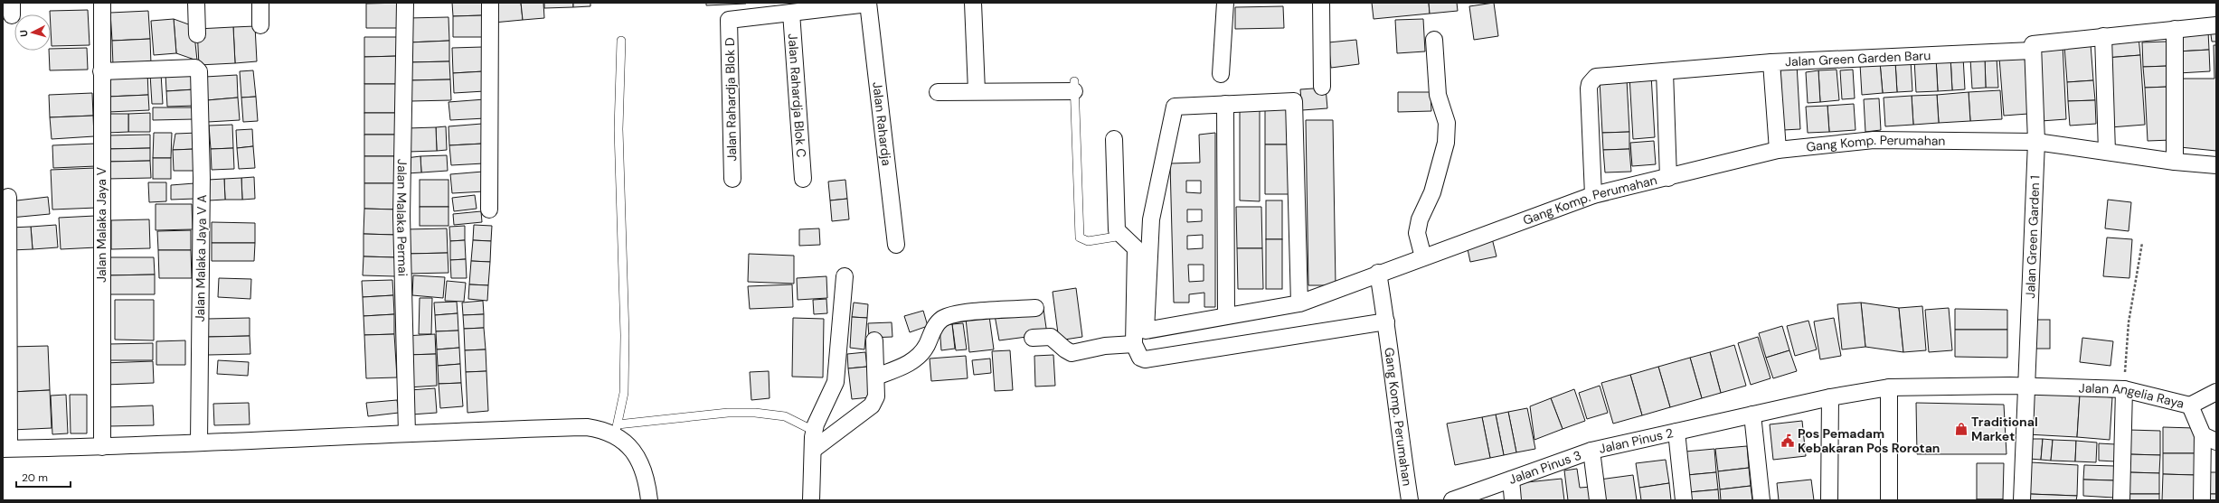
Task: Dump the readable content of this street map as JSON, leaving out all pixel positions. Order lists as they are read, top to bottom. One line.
{"streets":{"street":["Jalan Green Garden Baru","Jalan Rahardja Blok C","Jalan Rahardja Blok D","Jalan Rahardja","Gang Komp. Perumahan","Jalan Malaka Permai","Jalan Malaka Jaya V","Jalan Green Garden 1","Jalan Malaka Jaya V A","Jalan Angelia Raya","Jalan Pinus 2","Jalan Pinus 3"]},"crossings":[["Jalan Green Garden Baru","Gang Komp. Perumahan"],["Jalan Green Garden Baru","Jalan Green Garden 1"],["Jalan Rahardja Blok C","Jalan Rahardja Blok D"],["Gang Komp. Perumahan","Jalan Green Garden 1"],["Jalan Malaka Jaya V","Jalan Malaka Jaya V A"],["Jalan Green Garden 1","Jalan Angelia Raya"],["Jalan Pinus 2","Jalan Pinus 3"]],"places":{"shop":["Traditional Market"],"public building":["Pos Pemadam Kebakaran Pos Rorotan"]},"scale_bar":"20 m","north":"left"}
